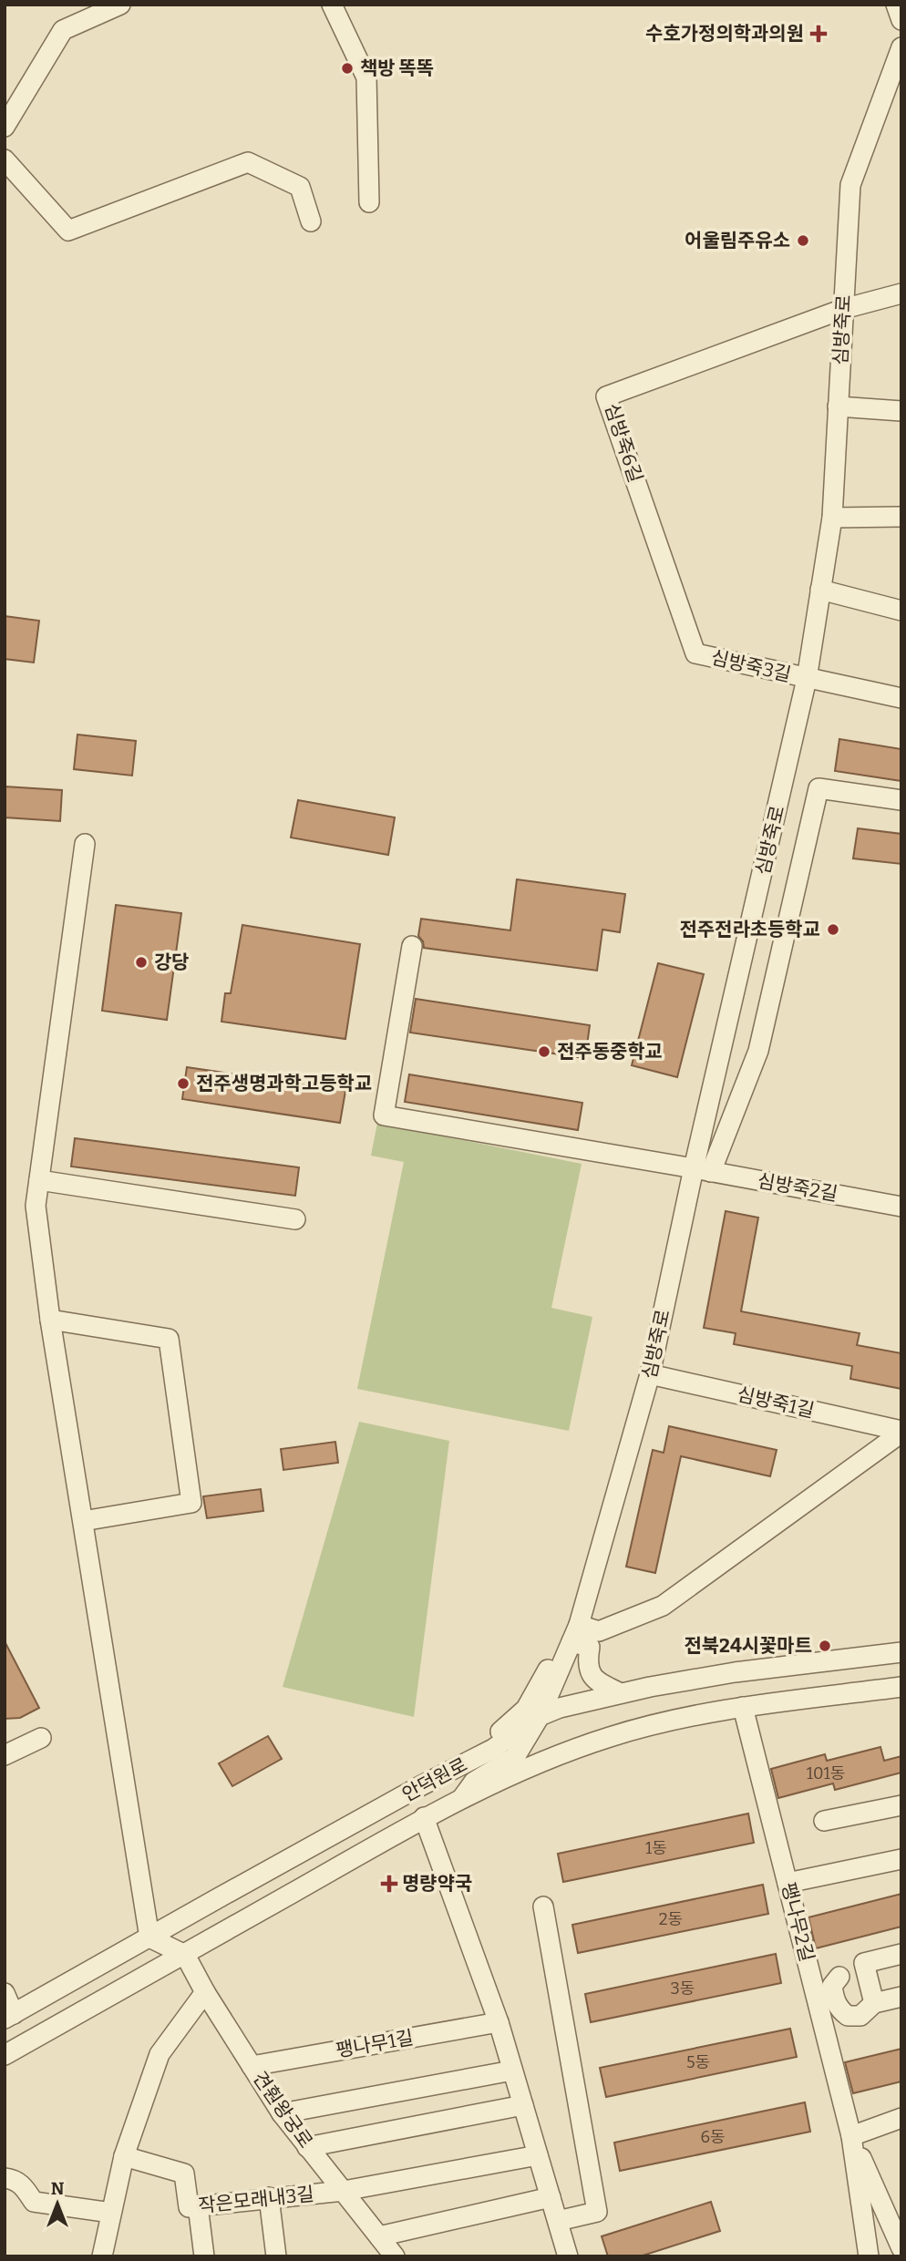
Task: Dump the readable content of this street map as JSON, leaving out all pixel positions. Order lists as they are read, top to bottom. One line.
{"streets":{"street":["심방죽로","심방죽6길","심방죽3길","심방죽2길","심방죽1길","안덕원로","팽나무2길","팽나무1길","견훤왕궁로","작은모래내3길"]},"crossings":[["심방죽로","심방죽6길"],["심방죽로","심방죽3길"],["심방죽로","심방죽2길"],["심방죽로","심방죽1길"],["심방죽로","안덕원로"],["심방죽6길","심방죽3길"],["안덕원로","팽나무2길"],["안덕원로","견훤왕궁로"],["팽나무1길","견훤왕궁로"],["견훤왕궁로","작은모래내3길"]],"places":{"health":["수호가정의학과의원","명량약국"],"other":["책방 똑똑","어울림주유소","전주전라초등학교","강당","전주동중학교","전주생명과학고등학교","전북24시꽃마트"]},"house_numbers":["101동","1동","2동","3동","5동","6동"],"north":"top"}
